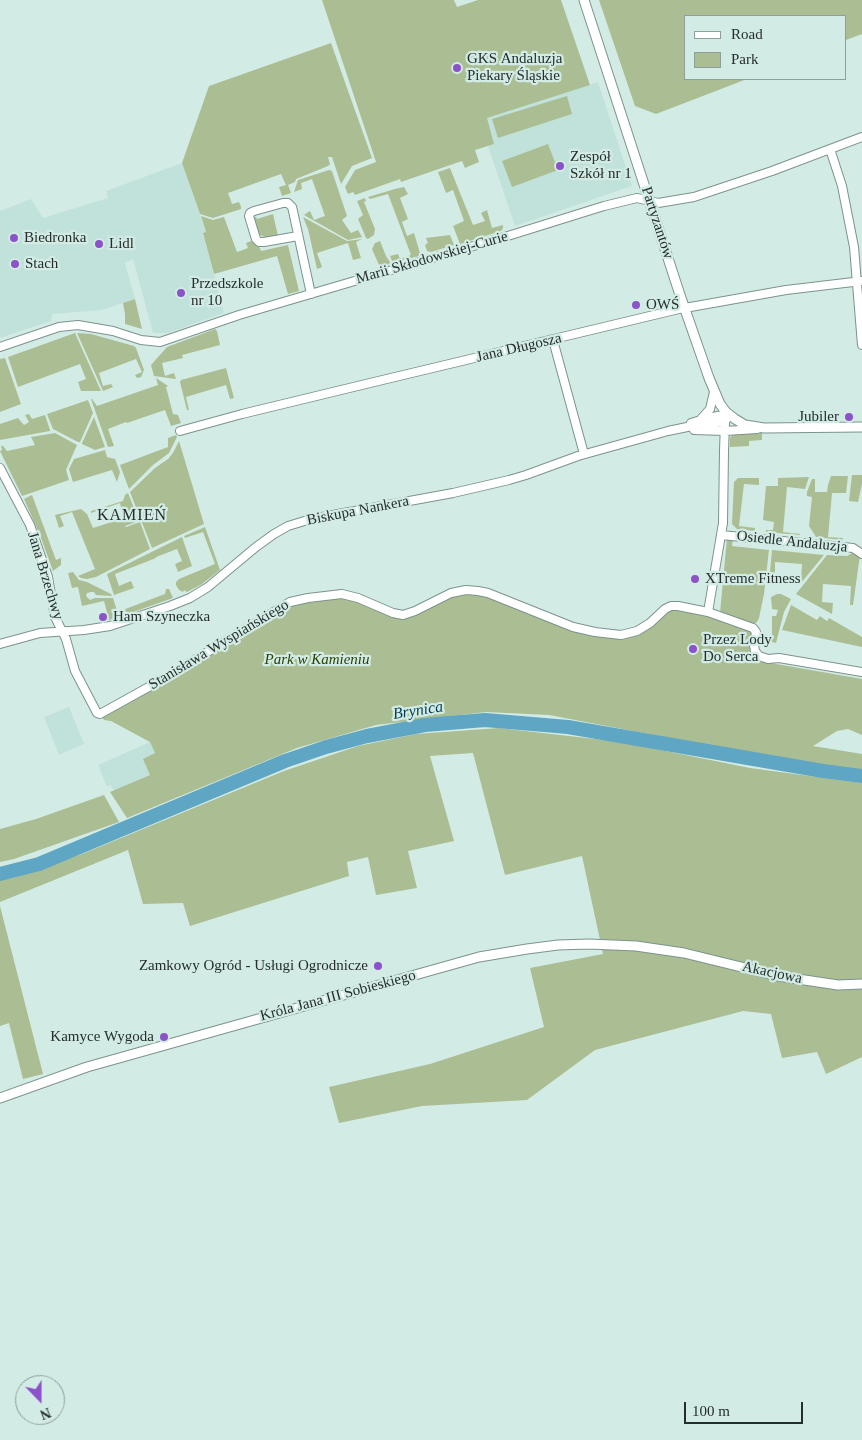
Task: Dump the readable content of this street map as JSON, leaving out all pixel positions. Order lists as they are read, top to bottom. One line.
{"streets":{"street":["Partyzantów","Marii Skłodowskiej-Curie","Jana Długosza","Biskupa Nankera","Osiedle Andaluzja","Jana Brzechwy","Stanisława Wyspiańskiego","Akacjowa","Króla Jana III Sobieskiego"]},"crossings":[["Partyzantów","Marii Skłodowskiej-Curie"],["Partyzantów","Jana Długosza"],["Partyzantów","Biskupa Nankera"],["Partyzantów","Osiedle Andaluzja"],["Biskupa Nankera","Osiedle Andaluzja"],["Biskupa Nankera","Jana Brzechwy"],["Biskupa Nankera","Stanisława Wyspiańskiego"],["Osiedle Andaluzja","Stanisława Wyspiańskiego"],["Jana Brzechwy","Stanisława Wyspiańskiego"],["Akacjowa","Króla Jana III Sobieskiego"]],"districts":["KAMIEŃ"],"water":["Brynica"],"parks":["Park w Kamieniu"],"places":["GKS Andaluzja Piekary Śląskie","Zespół Szkół nr 1","Biedronka","Lidl","Stach","Przedszkole nr 10","OWŚ","Jubiler","XTreme Fitness","Ham Szyneczka","Przez Lody Do Serca","Zamkowy Ogród - Usługi Ogrodnicze","Kamyce Wygoda"],"legend":["Road","Park"],"scale_bar":"100 m","north":"bottom"}
